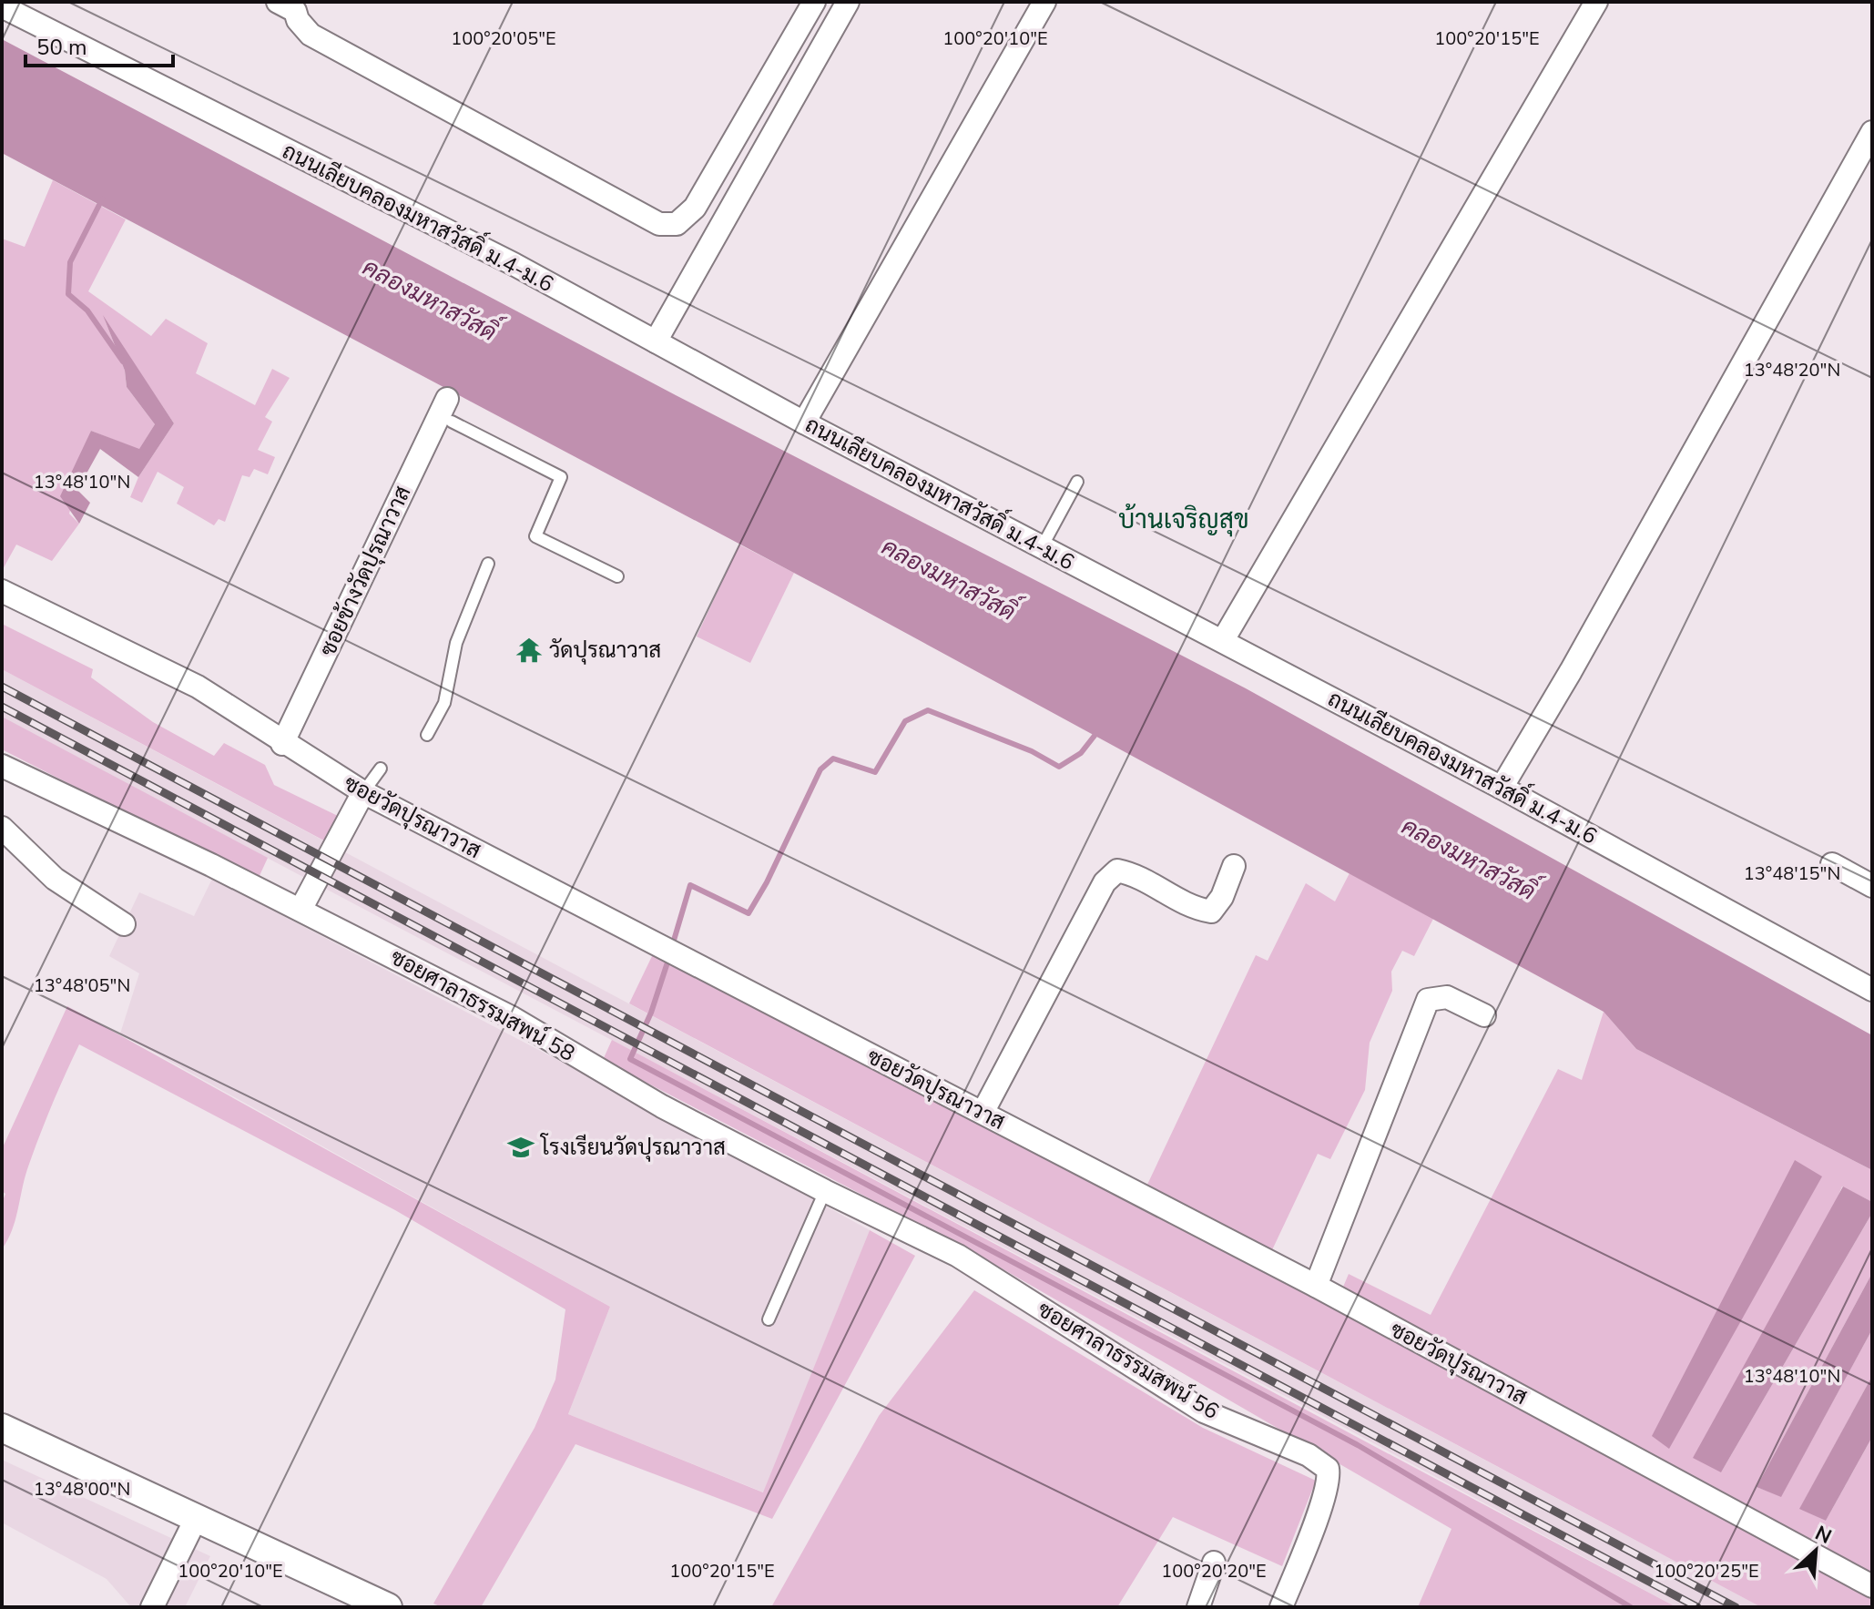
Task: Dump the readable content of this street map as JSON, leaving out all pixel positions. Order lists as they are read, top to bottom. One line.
{"streets":{"street":["ถนนเลียบคลองมหาสวัสดิ์ ม.4-ม.6","ซอยข้างวัดปุรณาวาส","ซอยวัดปุรณาวาส","ซอยศาลาธรรมสพน์ 58","ซอยศาลาธรรมสพน์ 56"]},"crossings":[["ซอยข้างวัดปุรณาวาส","ซอยวัดปุรณาวาส"],["ซอยศาลาธรรมสพน์ 58","ซอยศาลาธรรมสพน์ 56"]],"districts":["บ้านเจริญสุข"],"water":["คลองมหาสวัสดิ์"],"places":{"temple":["วัดปุรณาวาส"],"school or university":["โรงเรียนวัดปุรณาวาส"]},"scale_bar":"50 m","north":"top right","coordinates":["100°20'05\"E","100°20'10\"E","100°20'15\"E","13°48'20\"N","13°48'10\"N","13°48'15\"N","13°48'05\"N","13°48'00\"N","100°20'20\"E","100°20'25\"E"]}
